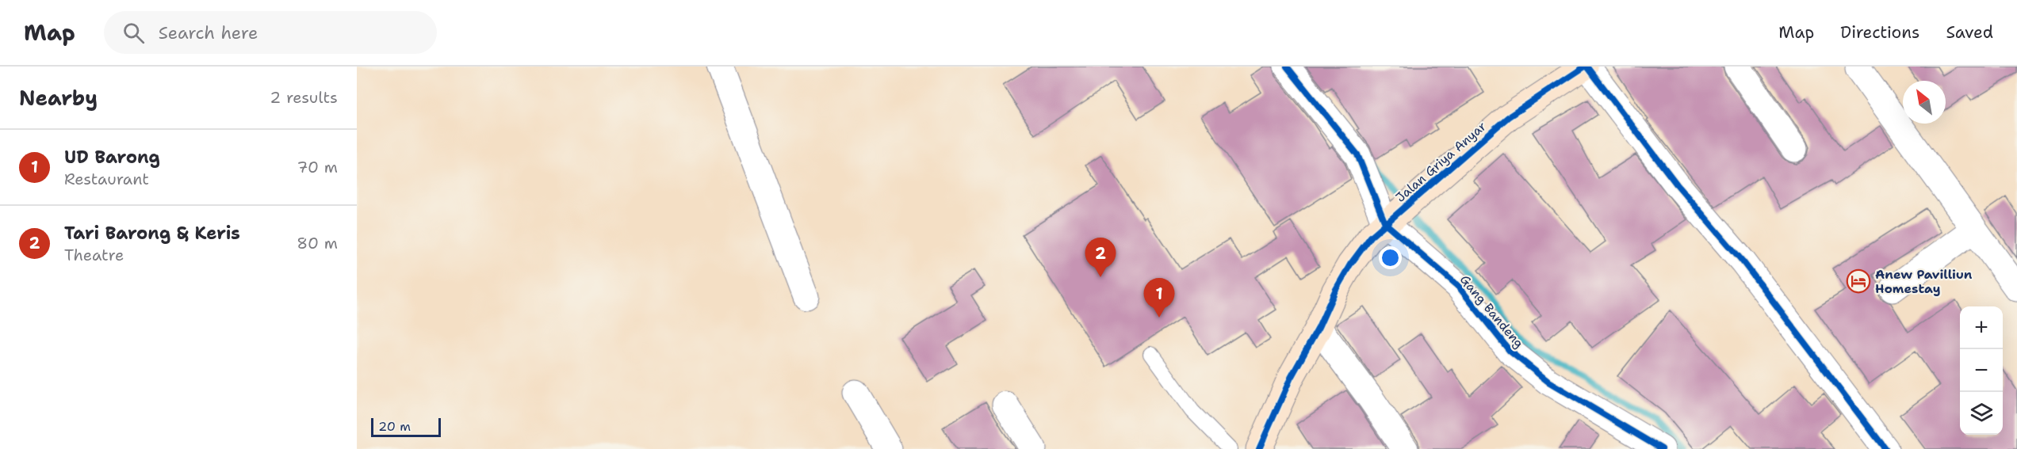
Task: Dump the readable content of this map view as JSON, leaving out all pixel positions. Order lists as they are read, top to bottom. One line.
{"streets":{"street":["Jalan Griya Anyar","Gang Bandeng"]},"crossings":[["Jalan Griya Anyar","Gang Bandeng"]],"places":{"hotel":["Anew Pavilliun Homestay"]},"scale_bar":"20 m","north":"top left","page":{"header":"Map","search":"Search here","nav":["Map","Directions","Saved"],"heading":["Nearby","2 results"],"list":[{"mark":"1","name":"UD Barong","note":"Restaurant","value":"70 m"},{"mark":"2","name":"Tari Barong & Keris","note":"Theatre","value":"80 m"}],"pins":["2","1"],"map_buttons":["+","−"],"scale":"20 m"}}
